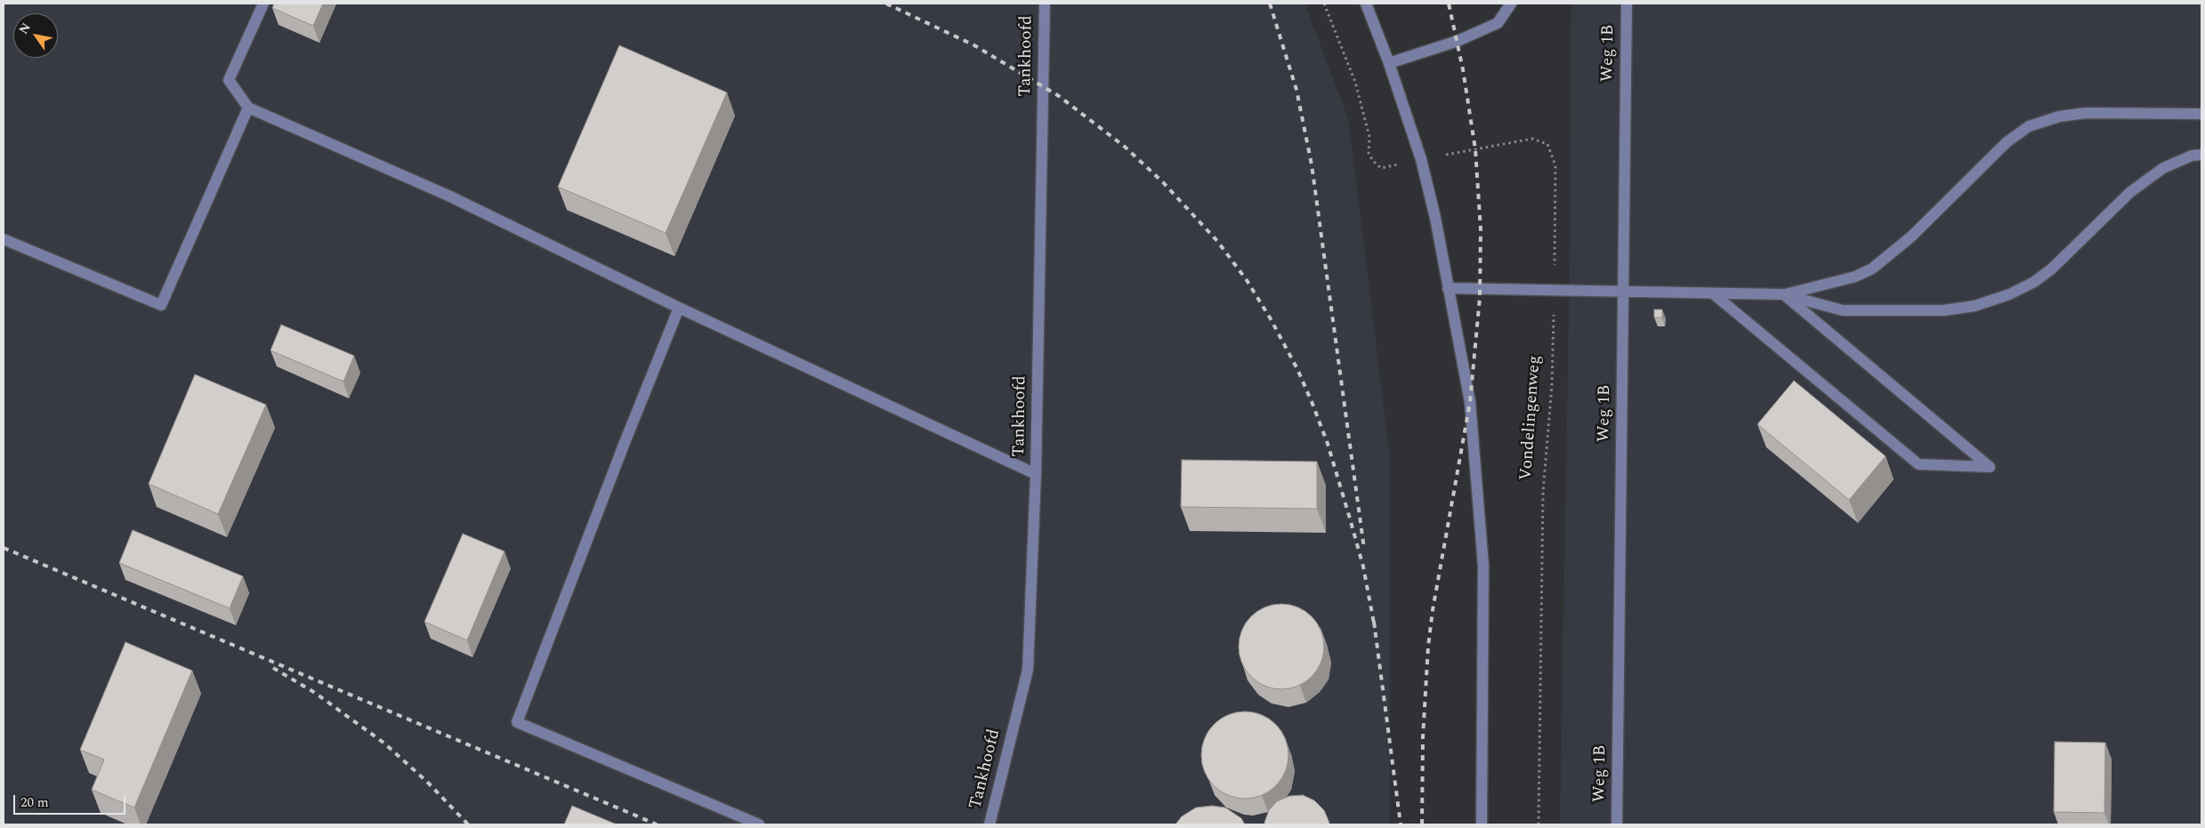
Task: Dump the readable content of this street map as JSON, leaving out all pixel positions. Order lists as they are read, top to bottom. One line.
{"streets":{"street":["Weg 1B","Tankhoofd"],"path":["Vondelingenweg"]},"scale_bar":"20 m","north":"top left"}
